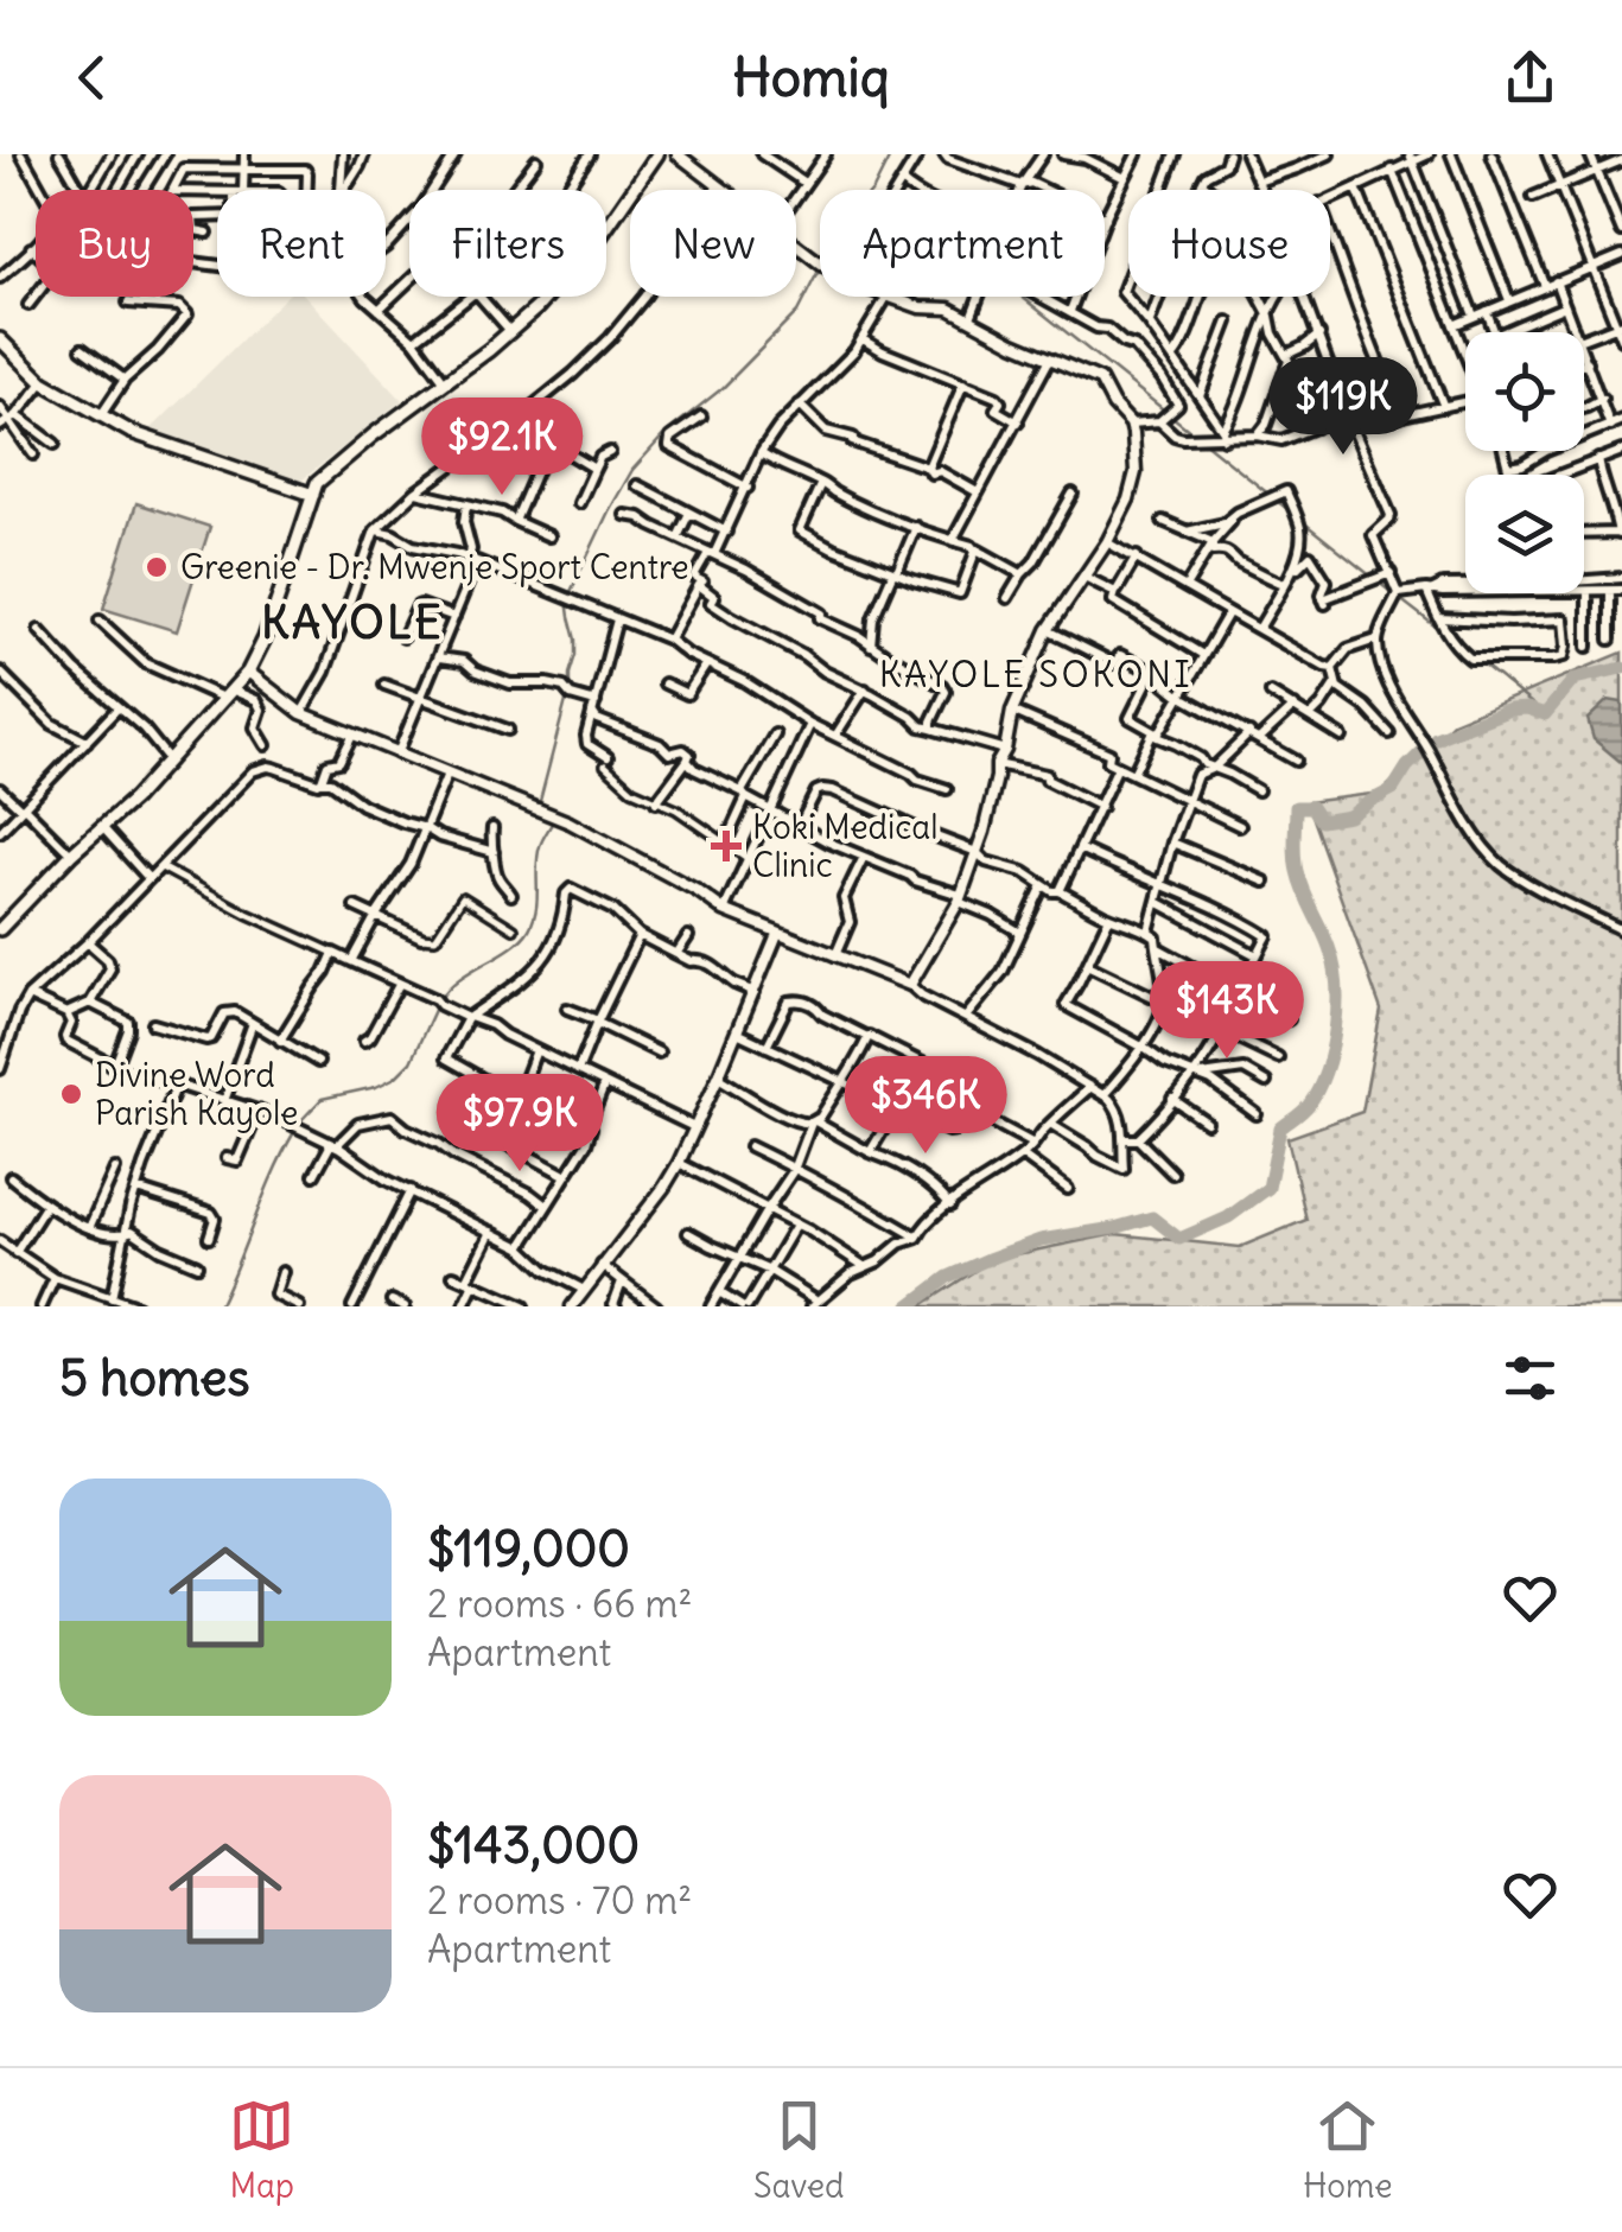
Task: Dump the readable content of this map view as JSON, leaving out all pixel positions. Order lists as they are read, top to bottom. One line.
{"districts":["KAYOLE","KAYOLE SOKONI"],"places":{"other":["Greenie - Dr. Mwenje Sport Centre","Divine Word Parish Kayole"],"health":["Koki Medical Clinic"]},"page":{"header":"Homiq","chip":["Buy","Rent","Filters","New","Apartment","House"],"price":["$119K","$92.1K","$143K","$346K","$97.9K"],"heading":"5 homes","list":[{"name":"$119,000","note":"2 rooms · 66 m² · Apartment"},{"name":"$143,000","note":"2 rooms · 70 m² · Apartment"}],"tabs":["Map","Saved","Home"]}}
